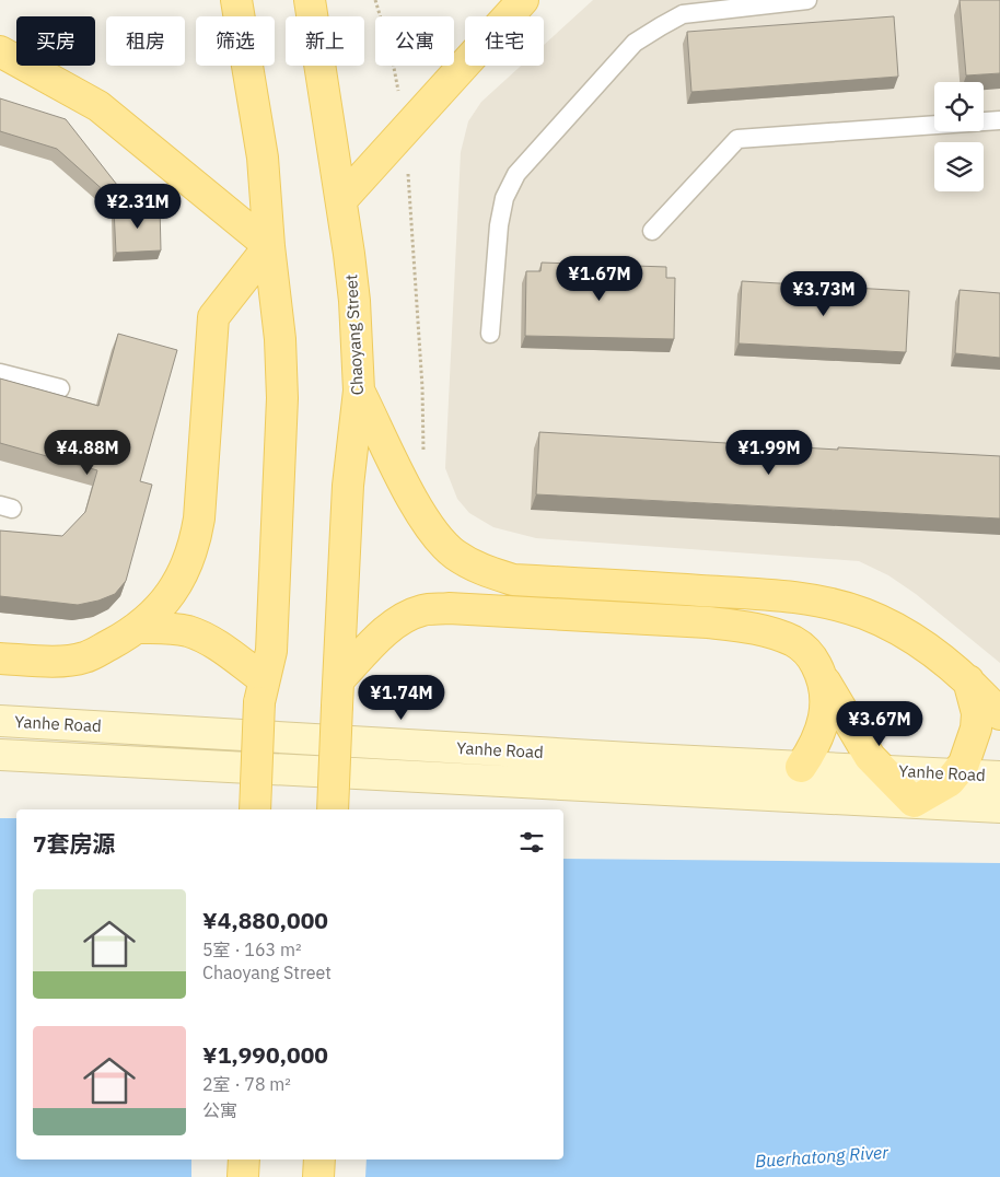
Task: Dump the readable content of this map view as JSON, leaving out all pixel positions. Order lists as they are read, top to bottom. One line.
{"streets":{"main road":["Chaoyang Street","Yanhe Road"]},"water":["Buerhatong River"],"page":{"chip":["买房","租房","筛选","新上","公寓","住宅"],"price":["¥2.31M","¥1.67M","¥3.73M","¥4.88M","¥1.99M","¥1.74M","¥3.67M"],"heading":"7套房源","list":[{"name":"¥4,880,000","note":"5室 · 163 m² · Chaoyang Street"},{"name":"¥1,990,000","note":"2室 · 78 m² · 公寓"}]}}
